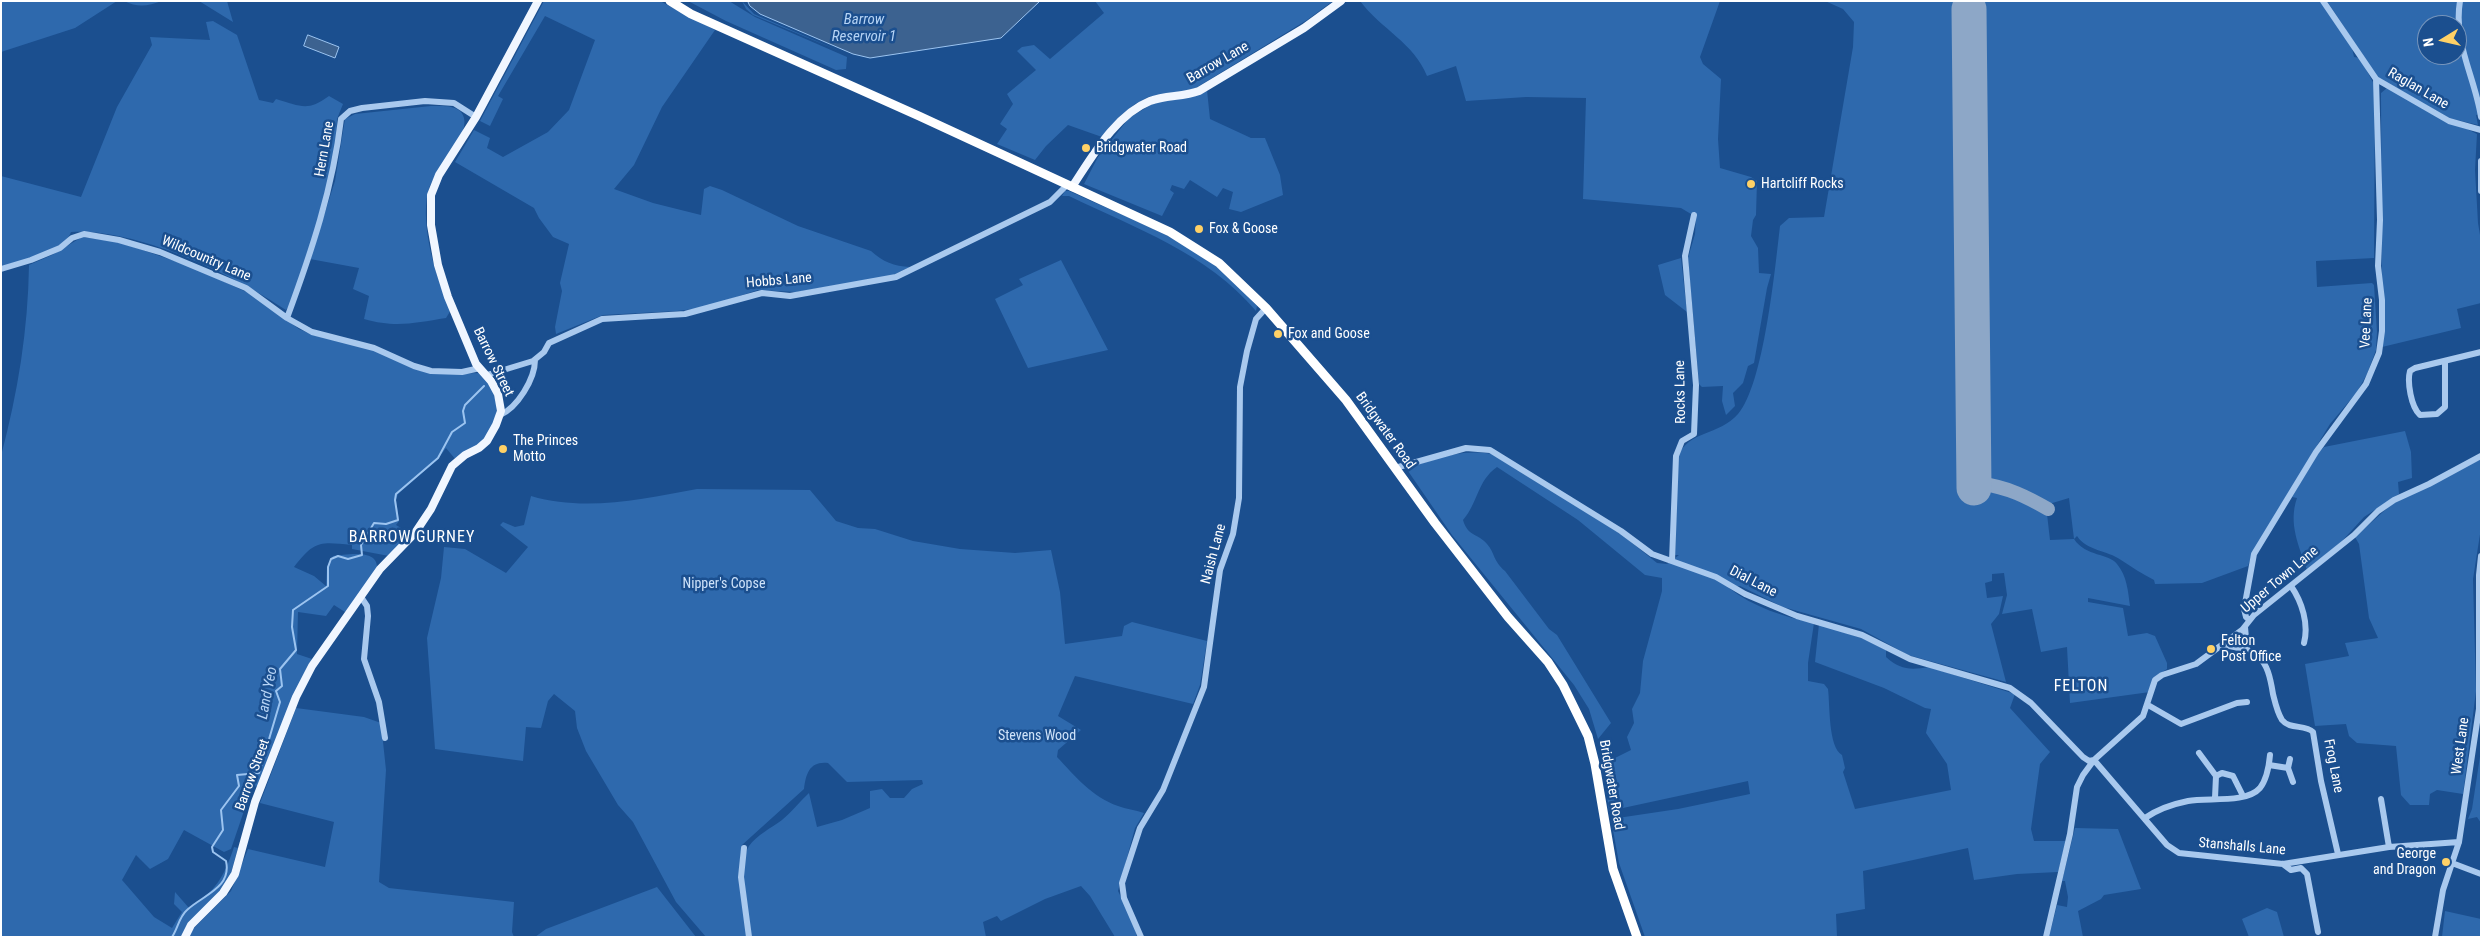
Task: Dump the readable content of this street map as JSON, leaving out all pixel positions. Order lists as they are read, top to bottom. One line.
{"streets":{"highway":["Bridgwater Road"],"main road":["Barrow Lane","Barrow Street"],"street":["Raglan Lane","Hern Lane","Wildcountry Lane","Hobbs Lane","Vee Lane","Rocks Lane","Naish Lane","Upper Town Lane","Dial Lane","West Lane","Frog Lane","Stanshalls Lane"]},"crossings":[["Barrow Lane","Hobbs Lane"],["Barrow Lane","Bridgwater Road"],["Raglan Lane","Vee Lane"],["Hern Lane","Wildcountry Lane"],["Hern Lane","Barrow Street"],["Wildcountry Lane","Barrow Street"],["Hobbs Lane","Bridgwater Road"],["Vee Lane","Upper Town Lane"],["Rocks Lane","Dial Lane"],["Bridgwater Road","Naish Lane"],["Bridgwater Road","Dial Lane"],["Upper Town Lane","Dial Lane"],["Upper Town Lane","Stanshalls Lane"],["Dial Lane","Stanshalls Lane"],["West Lane","Stanshalls Lane"],["Frog Lane","Stanshalls Lane"]],"districts":["BARROW GURNEY","FELTON"],"water":["Barrow Reservoir 1","Land Yeo"],"parks":["Nipper's Copse","Stevens Wood"],"places":["Bridgwater Road","Hartcliff Rocks","Fox & Goose","Fox and Goose","The Princes Motto","Felton Post Office","George and Dragon"],"north":"left"}
